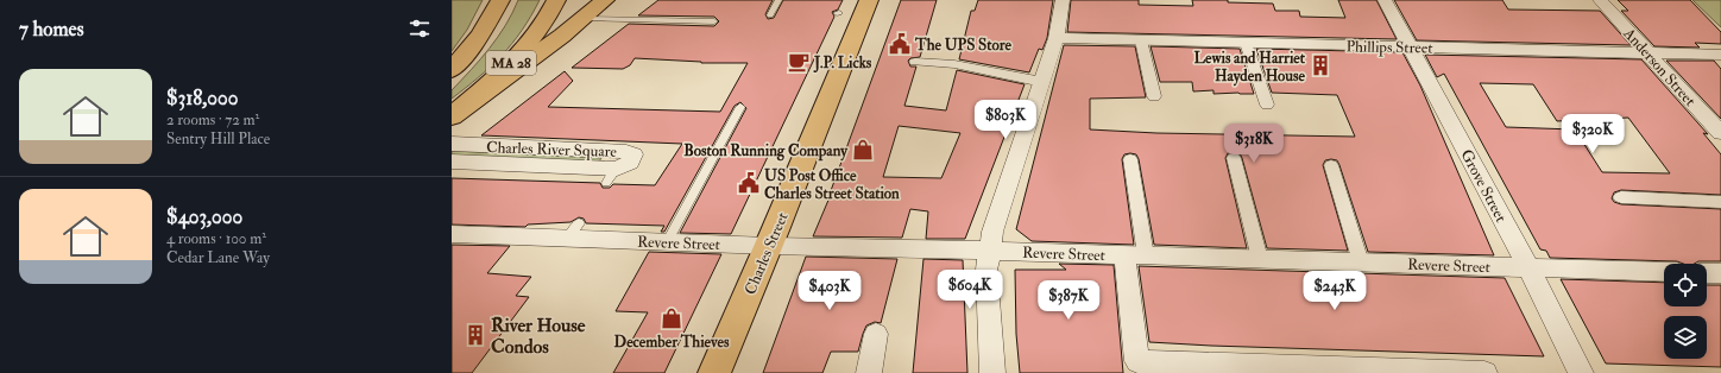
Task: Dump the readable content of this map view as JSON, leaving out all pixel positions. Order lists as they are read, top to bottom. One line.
{"streets":{"main road":["MA 28","Charles Street"],"street":["Phillips Street","Anderson Street","Charles River Square","Grove Street","Revere Street"]},"crossings":[["Phillips Street","Anderson Street"],["Phillips Street","Grove Street"],["Grove Street","Revere Street"],["Revere Street","Charles Street"]],"places":{"public building":["The UPS Store","US Post Office Charles Street Station"],"cafe":["J.P. Licks"],"building":["Lewis and Harriet Hayden House","River House Condos"],"shop":["Boston Running Company","December Thieves"]},"page":{"heading":"7 homes","list":[{"name":"$318,000","note":"2 rooms · 72 m² · Sentry Hill Place"},{"name":"$403,000","note":"4 rooms · 100 m² · Cedar Lane Way"}],"price":["$803K","$320K","$318K","$604K","$403K","$243K","$387K"]}}
